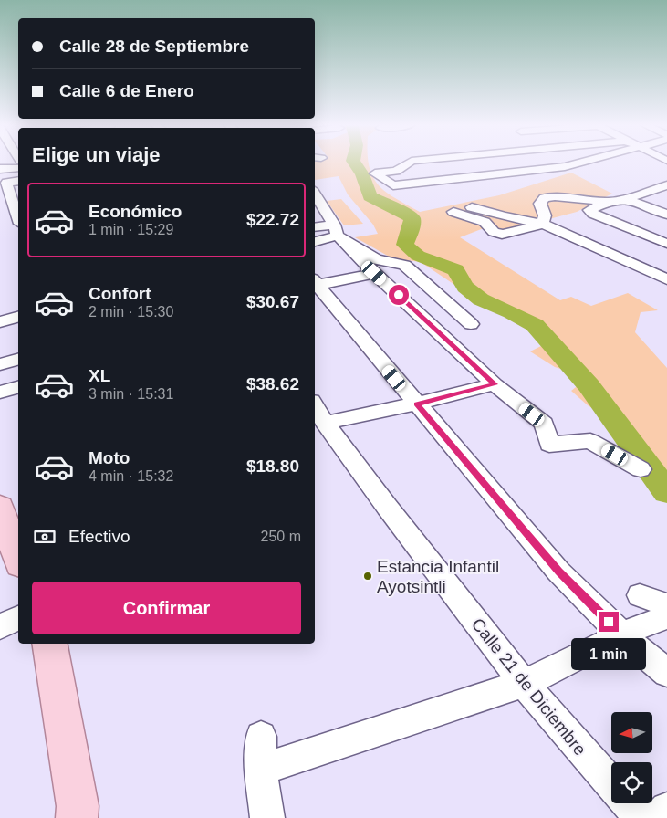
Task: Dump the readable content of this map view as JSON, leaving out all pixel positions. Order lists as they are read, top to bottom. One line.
{"streets":{"street":["Calle 21 de Diciembre"]},"places":["Estancia Infantil Ayotsintli"],"north":"left","page":{"banner":["Calle 28 de Septiembre","Calle 6 de Enero"],"heading":"Elige un viaje","list":[{"name":"Económico","note":"1 min · 15:29","value":"$22.72"},{"name":"Confort","note":"2 min · 15:30","value":"$30.67"},{"name":"XL","note":"3 min · 15:31","value":"$38.62"},{"name":"Moto","note":"4 min · 15:32","value":"$18.80"}],"pay":["Efectivo","250 m"],"buttons":"Confirmar","bubble":"1 min"}}
